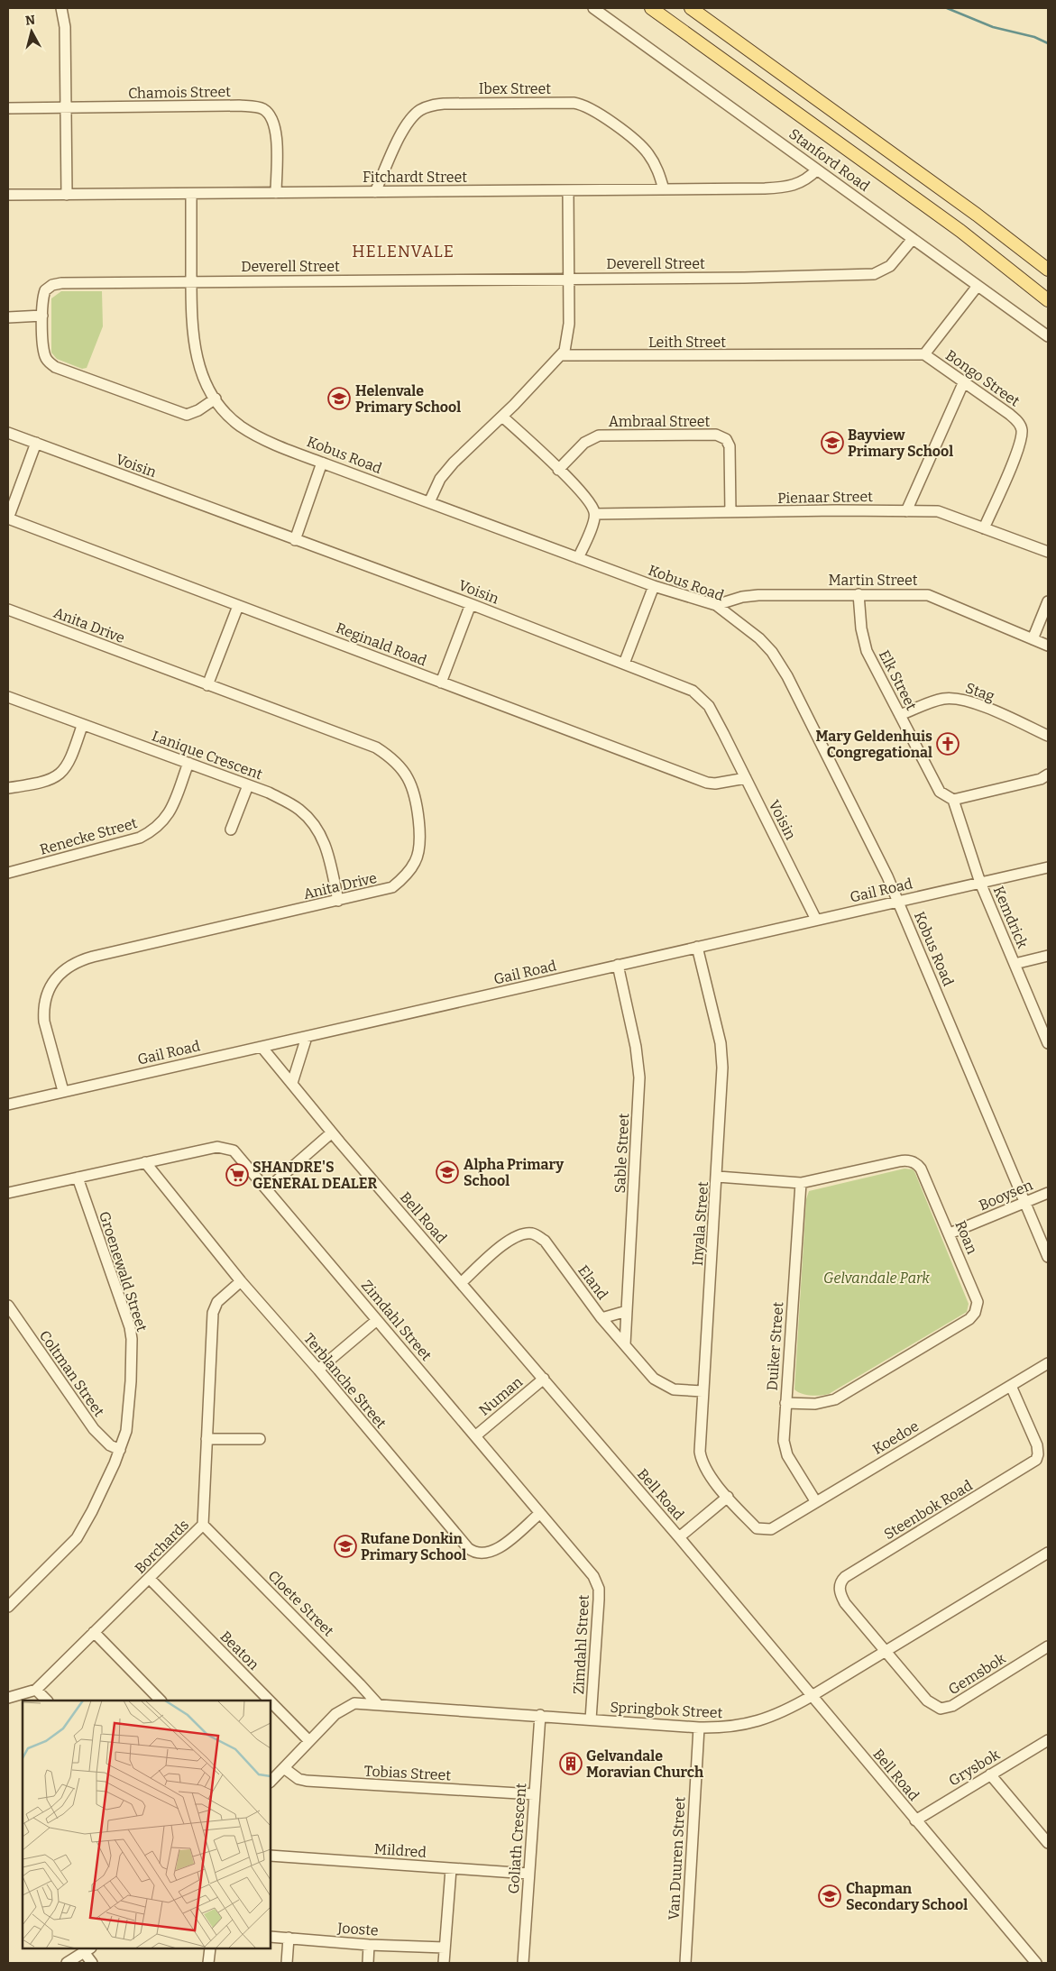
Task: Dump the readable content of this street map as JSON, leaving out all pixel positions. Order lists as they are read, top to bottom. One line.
{"streets":{"main road":["Stanford Road"],"street":["Ibex Street","Chamois Street","Fitchardt Street","Deverell Street","Leith Street","Bongo Street","Ambraal Street","Kobus Road","Voisin","Pienaar Street","Martin Street","Anita Drive","Reginald Road","Elk Street","Stag","Lanique Crescent","Renecke Street","Gail Road","Kemdrick","Sable Street","Booysen","Bell Road","Inyala Street","Roan","Groenewald Street","Eland","Zimdahl Street","Duiker Street","Coltman Street","Terblanche Street","Numan","Koedoe","Steenbok Road","Borchards","Cloete Street","Beaton","Gemsbok","Springbok Street","Grysbok","Tobias Street","Goliath Crescent","Mildred","Van Duuren Street","Jooste"]},"crossings":[["Ibex Street","Fitchardt Street"],["Chamois Street","Fitchardt Street"],["Stanford Road","Fitchardt Street"],["Stanford Road","Deverell Street"],["Fitchardt Street","Kobus Road"],["Deverell Street","Kobus Road"],["Leith Street","Bongo Street"],["Bongo Street","Pienaar Street"],["Ambraal Street","Pienaar Street"],["Kobus Road","Martin Street"],["Kobus Road","Gail Road"],["Kobus Road","Booysen"],["Voisin","Reginald Road"],["Voisin","Gail Road"],["Martin Street","Elk Street"],["Anita Drive","Lanique Crescent"],["Anita Drive","Gail Road"],["Elk Street","Stag"],["Elk Street","Kemdrick"],["Lanique Crescent","Renecke Street"],["Gail Road","Kemdrick"],["Gail Road","Sable Street"],["Gail Road","Bell Road"],["Gail Road","Inyala Street"],["Sable Street","Eland"],["Booysen","Roan"],["Bell Road","Eland"],["Bell Road","Numan"],["Bell Road","Springbok Street"],["Bell Road","Grysbok"],["Inyala Street","Roan"],["Inyala Street","Eland"],["Inyala Street","Koedoe"],["Roan","Duiker Street"],["Groenewald Street","Zimdahl Street"],["Groenewald Street","Coltman Street"],["Zimdahl Street","Terblanche Street"],["Zimdahl Street","Numan"],["Zimdahl Street","Springbok Street"],["Duiker Street","Koedoe"],["Terblanche Street","Borchards"],["Koedoe","Steenbok Road"],["Steenbok Road","Gemsbok"],["Steenbok Road","Springbok Street"],["Borchards","Cloete Street"],["Borchards","Beaton"],["Cloete Street","Springbok Street"],["Beaton","Springbok Street"],["Gemsbok","Springbok Street"],["Springbok Street","Tobias Street"],["Springbok Street","Goliath Crescent"],["Springbok Street","Van Duuren Street"],["Tobias Street","Goliath Crescent"],["Goliath Crescent","Mildred"]],"districts":["HELENVALE"],"parks":["Gelvandale Park"],"places":{"school or university":["Helenvale Primary School","Bayview Primary School","Alpha Primary School","Rufane Donkin Primary School","Chapman Secondary School"],"church":["Mary Geldenhuis Congregational"],"supermarket":["SHANDRE'S GENERAL DEALER"],"building":["Gelvandale Moravian Church"]},"north":"top"}
